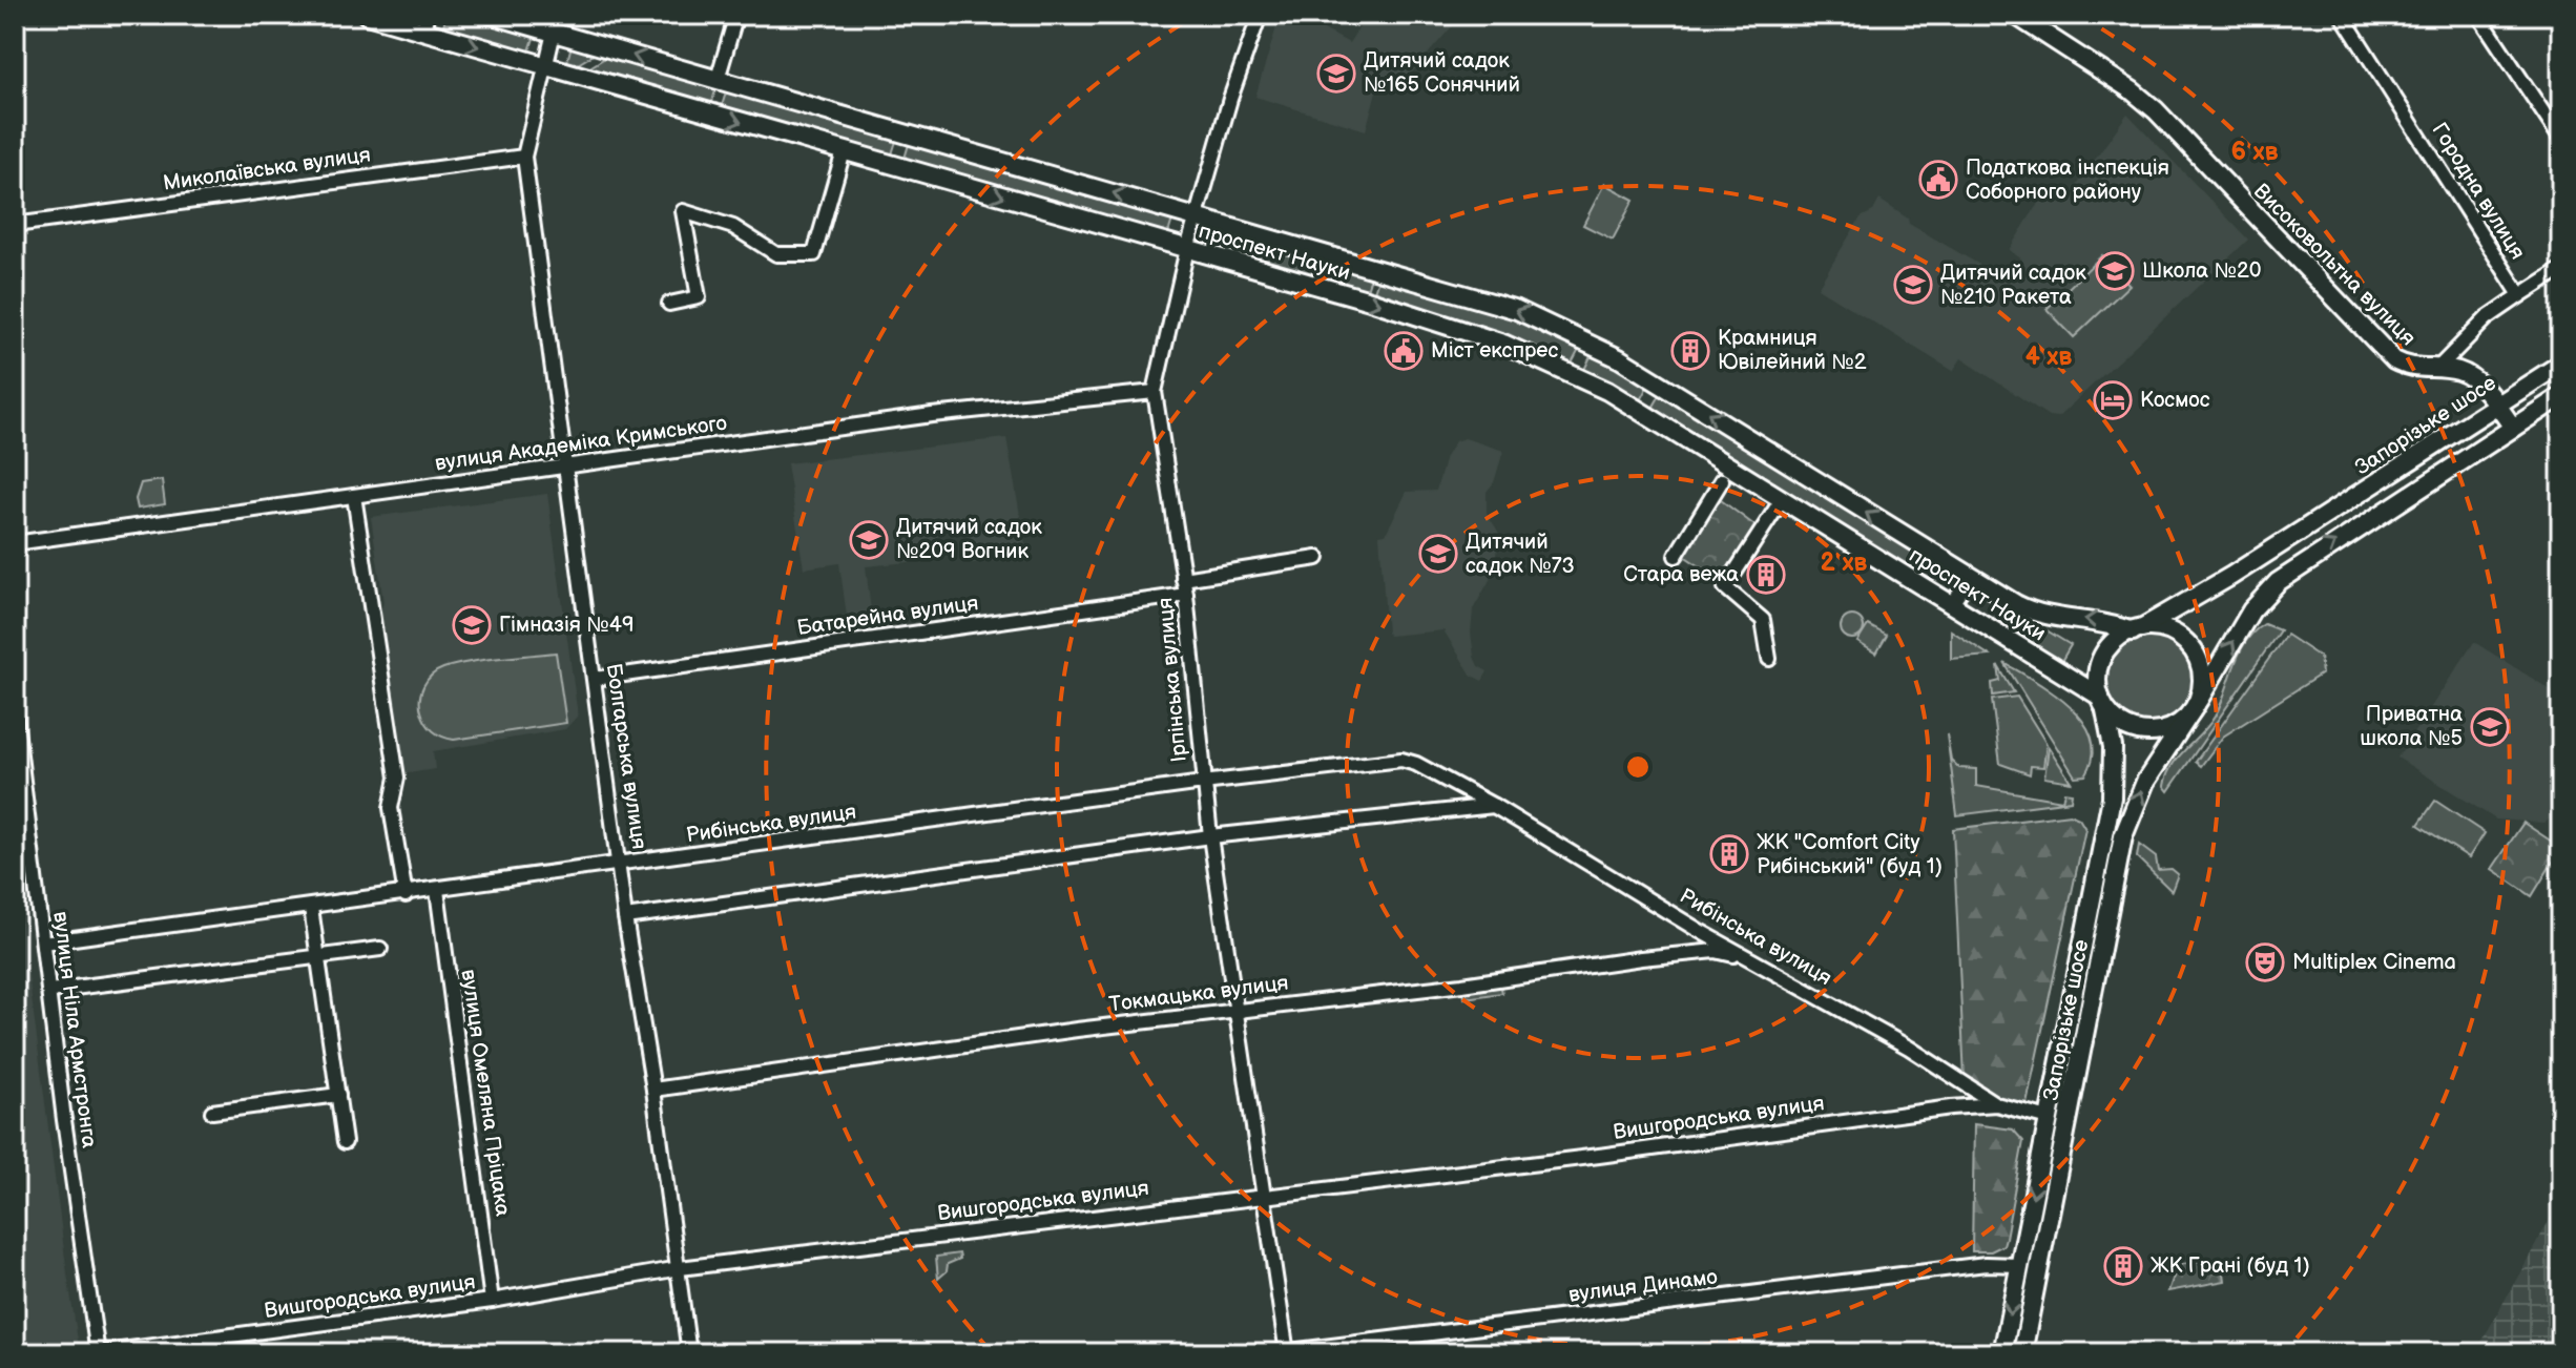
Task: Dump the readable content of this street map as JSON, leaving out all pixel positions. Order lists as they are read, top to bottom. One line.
{"streets":{"main road":["проспект Науки","Високовольтна вулиця","Запорізьке шосе"],"street":["Миколаївська вулиця","Городна вулиця","вулиця Академіка Кримського","Батарейна вулиця","Ірпінська вулиця","Болгарська вулиця","Рибінська вулиця","Токмацька вулиця","вулиця Ніла Армстронга","вулиця Омеляна Пріцака","Вишгородська вулиця","вулиця Динамо"]},"crossings":[["Миколаївська вулиця","Болгарська вулиця"],["проспект Науки","Запорізьке шосе"],["проспект Науки","Ірпінська вулиця"],["проспект Науки","Болгарська вулиця"],["Високовольтна вулиця","Запорізьке шосе"],["Запорізьке шосе","вулиця Динамо"],["вулиця Академіка Кримського","Ірпінська вулиця"],["вулиця Академіка Кримського","Болгарська вулиця"],["Батарейна вулиця","Ірпінська вулиця"],["Батарейна вулиця","Болгарська вулиця"],["Ірпінська вулиця","Рибінська вулиця"],["Ірпінська вулиця","Токмацька вулиця"],["Ірпінська вулиця","Вишгородська вулиця"],["Ірпінська вулиця","вулиця Динамо"],["Болгарська вулиця","Рибінська вулиця"],["Болгарська вулиця","Токмацька вулиця"],["Болгарська вулиця","Вишгородська вулиця"],["Рибінська вулиця","Токмацька вулиця"],["Рибінська вулиця","вулиця Ніла Армстронга"],["Рибінська вулиця","вулиця Омеляна Пріцака"],["Рибінська вулиця","Вишгородська вулиця"],["вулиця Ніла Армстронга","Вишгородська вулиця"],["вулиця Омеляна Пріцака","Вишгородська вулиця"]],"places":{"school or university":["Дитячий садок №165 Сонячний","Школа №20","Дитячий садок №210 Ракета","Дитячий садок №209 Вогник","Дитячий садок №73","Гімназія №49","Приватна школа №5"],"public building":["Податкова інспекція Соборного району","Міст експрес"],"building":["Крамниця Ювілейний №2","Стара вежа","ЖК \"Comfort City Рибінський\" (буд 1)","ЖК Грані (буд 1)"],"hotel":["Космос"],"theatre":["Multiplex Cinema"]},"rings":["6 хв","4 хв","2 хв"]}
